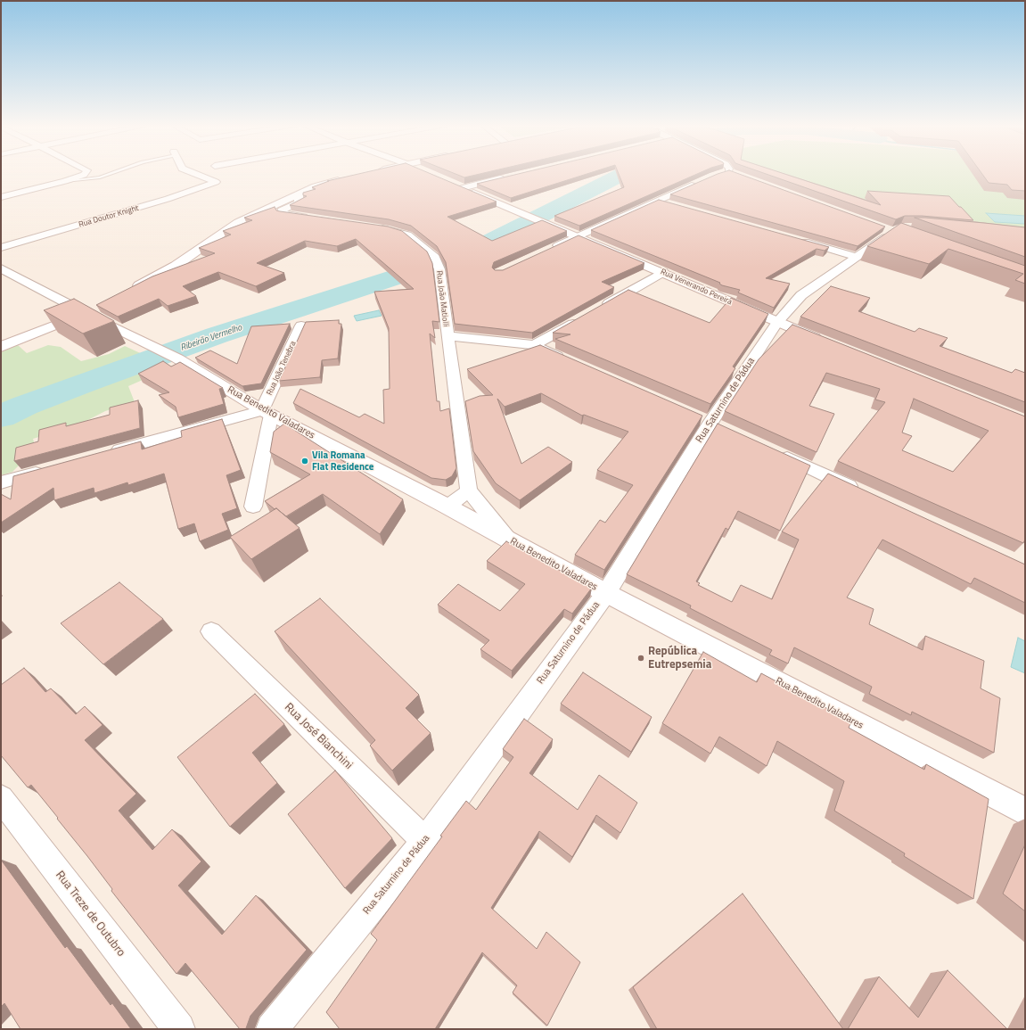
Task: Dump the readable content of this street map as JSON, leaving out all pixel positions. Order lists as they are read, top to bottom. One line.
{"streets":{"main road":["Rua Venerando Pereira","Rua Benedito Valadares"],"street":["Rua Doutor Knight","Rua João Matiolli","Rua João Tenebra","Rua Saturnino de Pádua","Rua José Bianchini","Rua Treze de Outubro"]},"crossings":[["Rua Venerando Pereira","Rua Saturnino de Pádua"],["Rua João Tenebra","Rua Benedito Valadares"],["Rua Saturnino de Pádua","Rua Benedito Valadares"],["Rua Saturnino de Pádua","Rua José Bianchini"]],"water":["Ribeirão Vermelho"],"places":["Vila Romana Flat Residence","República Eutrepsemia"]}
